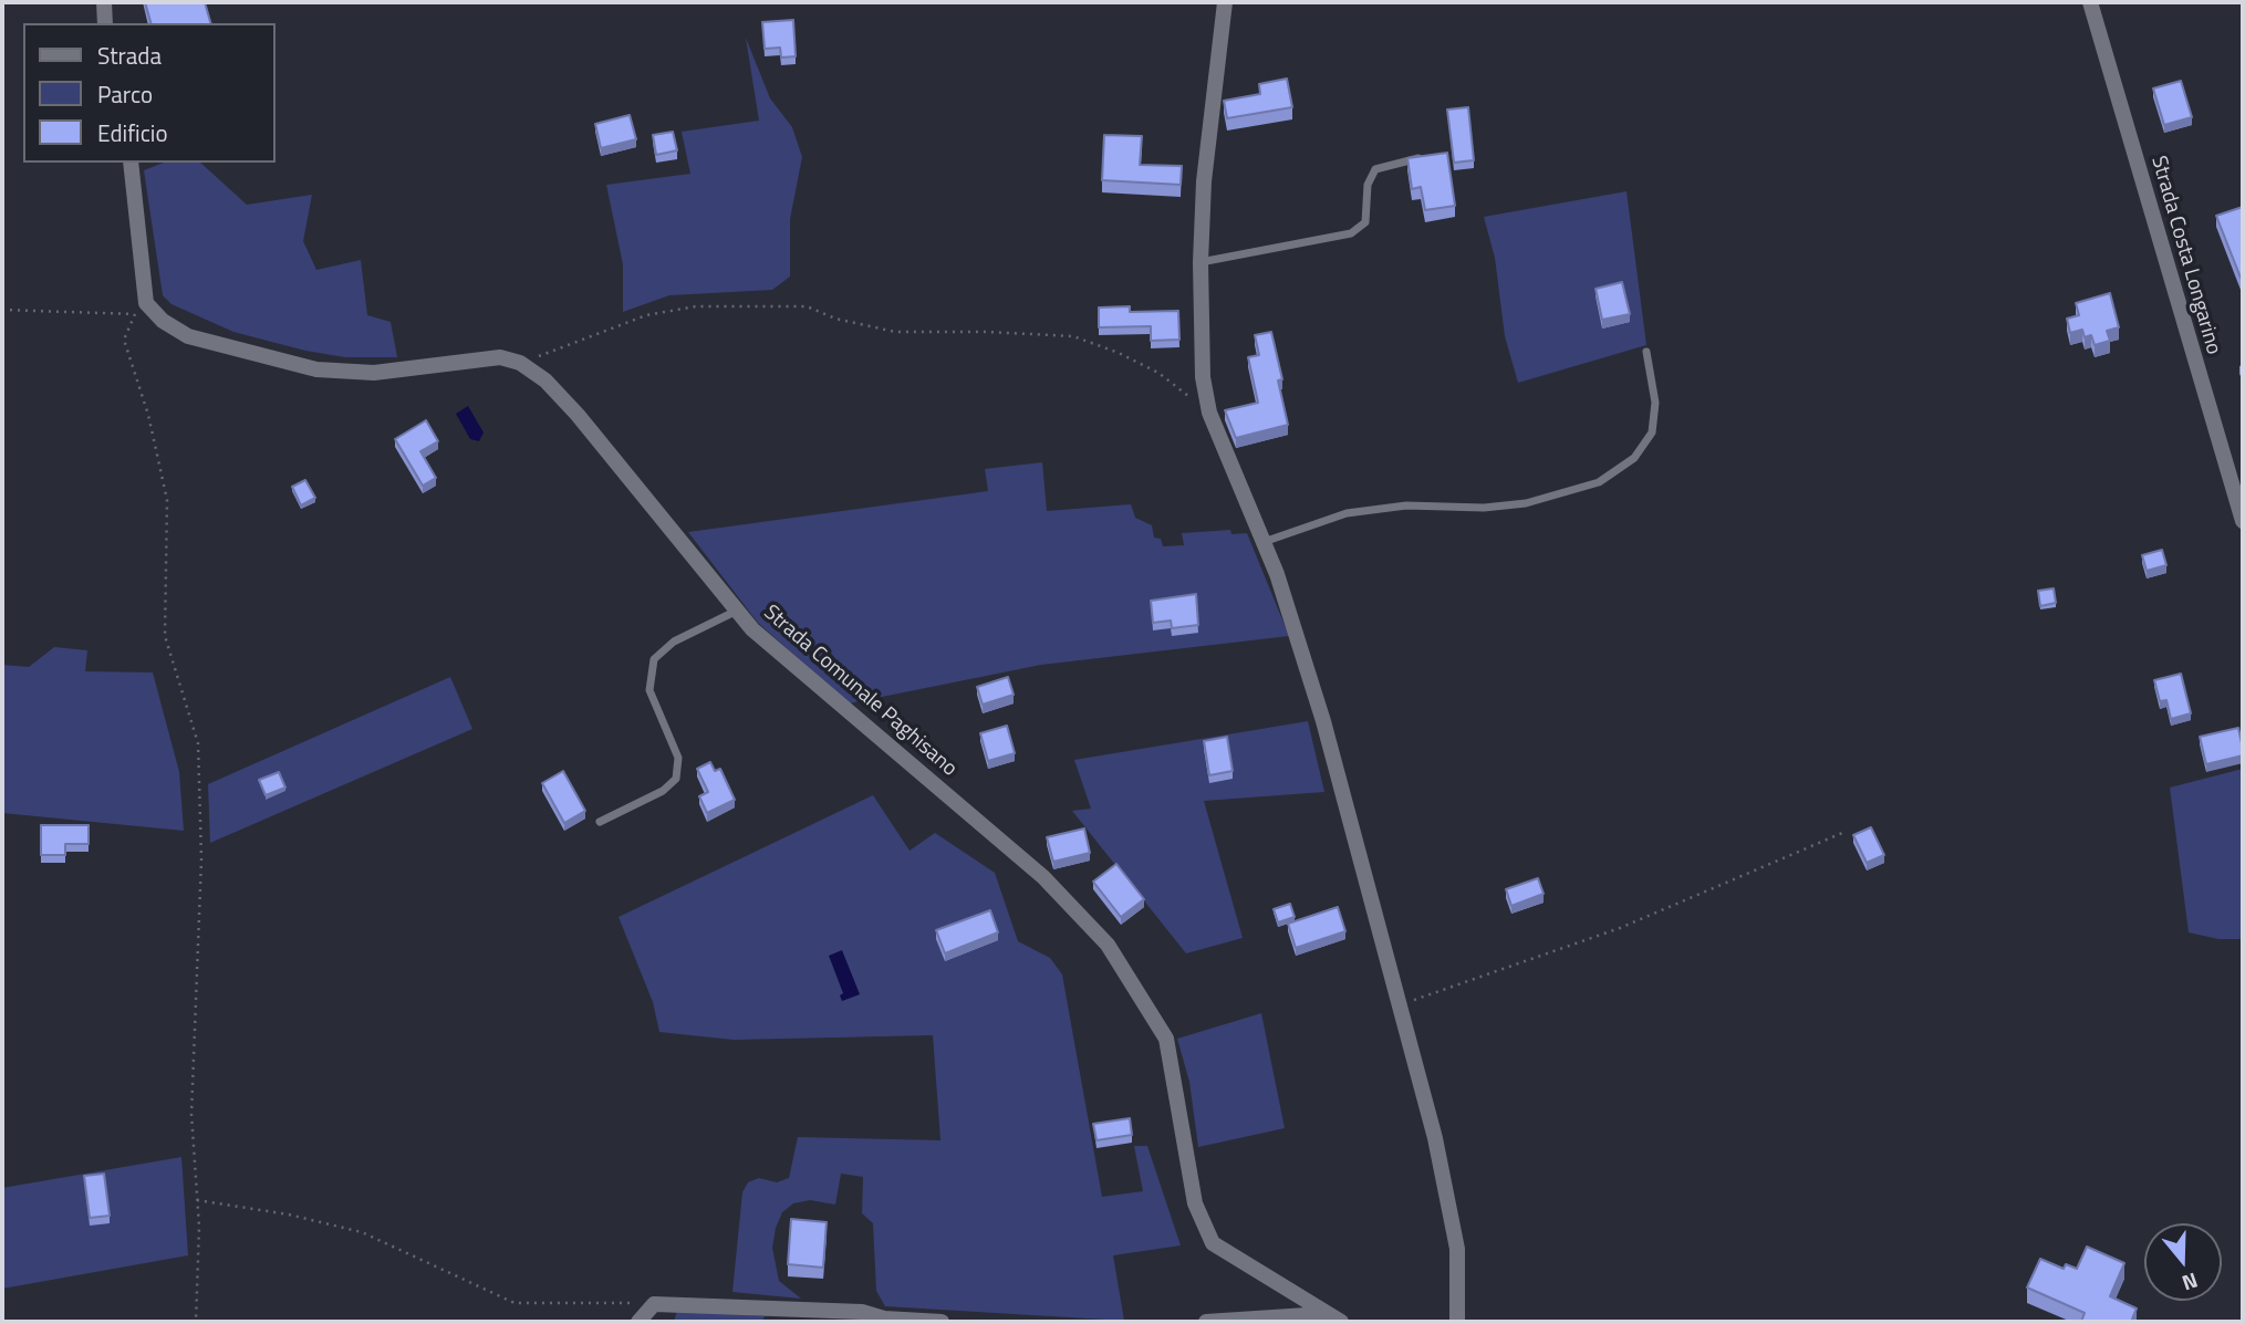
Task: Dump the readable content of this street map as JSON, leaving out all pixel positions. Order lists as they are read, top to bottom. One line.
{"streets":{"street":["Strada Costa Longarino","Strada Comunale Paghisano"]},"legend":["Strada","Parco","Edificio"],"north":"bottom"}
